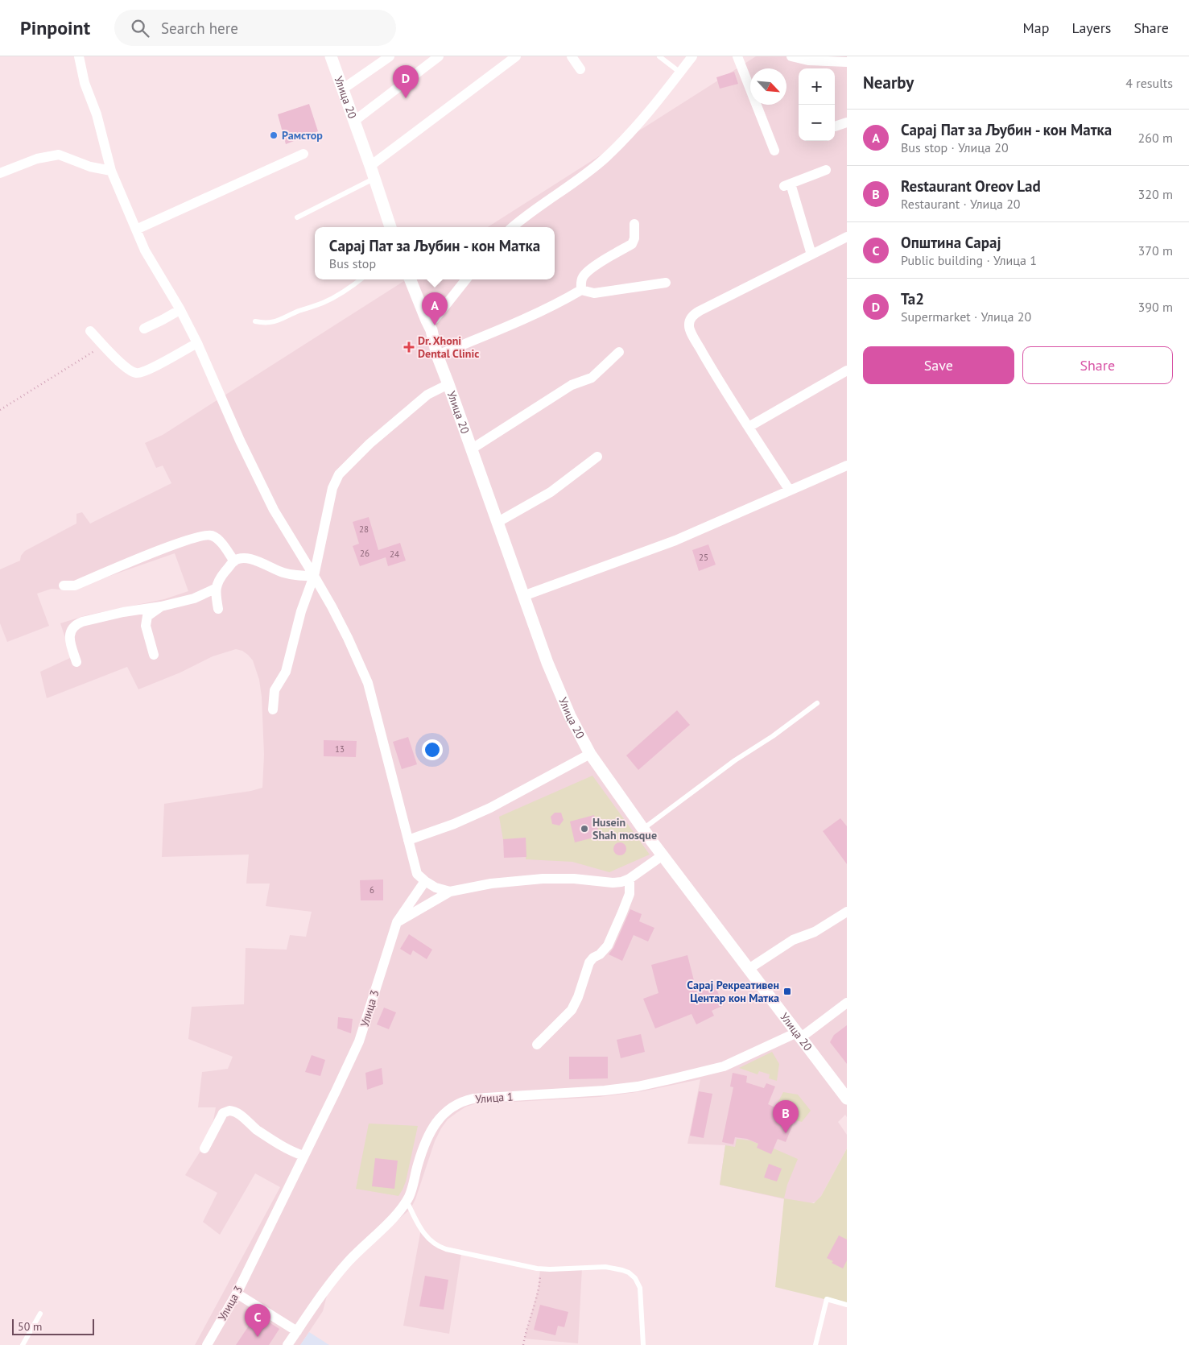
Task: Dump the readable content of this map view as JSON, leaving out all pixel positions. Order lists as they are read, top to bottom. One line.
{"streets":{"street":["Улица 20","Улица 3","Улица 1"]},"crossings":[["Улица 20","Улица 1"]],"places":{"other":["Рамстор","Husein Shah mosque"],"health":["Dr. Xhoni Dental Clinic"],"transit":["Сарај Рекреативен Центар кон Матка"]},"house_numbers":["28","26","24","25","13","6"],"scale_bar":"50 m","north":"bottom right","page":{"header":"Pinpoint","search":"Search here","nav":["Map","Layers","Share"],"heading":["Nearby","4 results"],"pins":["D","A","B","C"],"map_buttons":["+","−"],"list":[{"mark":"A","name":"Сарај Пат за Љубин - кон Матка","note":"Bus stop · Улица 20","value":"260 m"},{"mark":"B","name":"Restaurant Oreov Lad","note":"Restaurant · Улица 20","value":"320 m"},{"mark":"C","name":"Општина Сарај","note":"Public building · Улица 1","value":"370 m"},{"mark":"D","name":"Ta2","note":"Supermarket · Улица 20","value":"390 m"}],"popup":["Сарај Пат за Љубин - кон Матка","Bus stop"],"buttons":["Save","Share"],"scale":"50 m"}}
